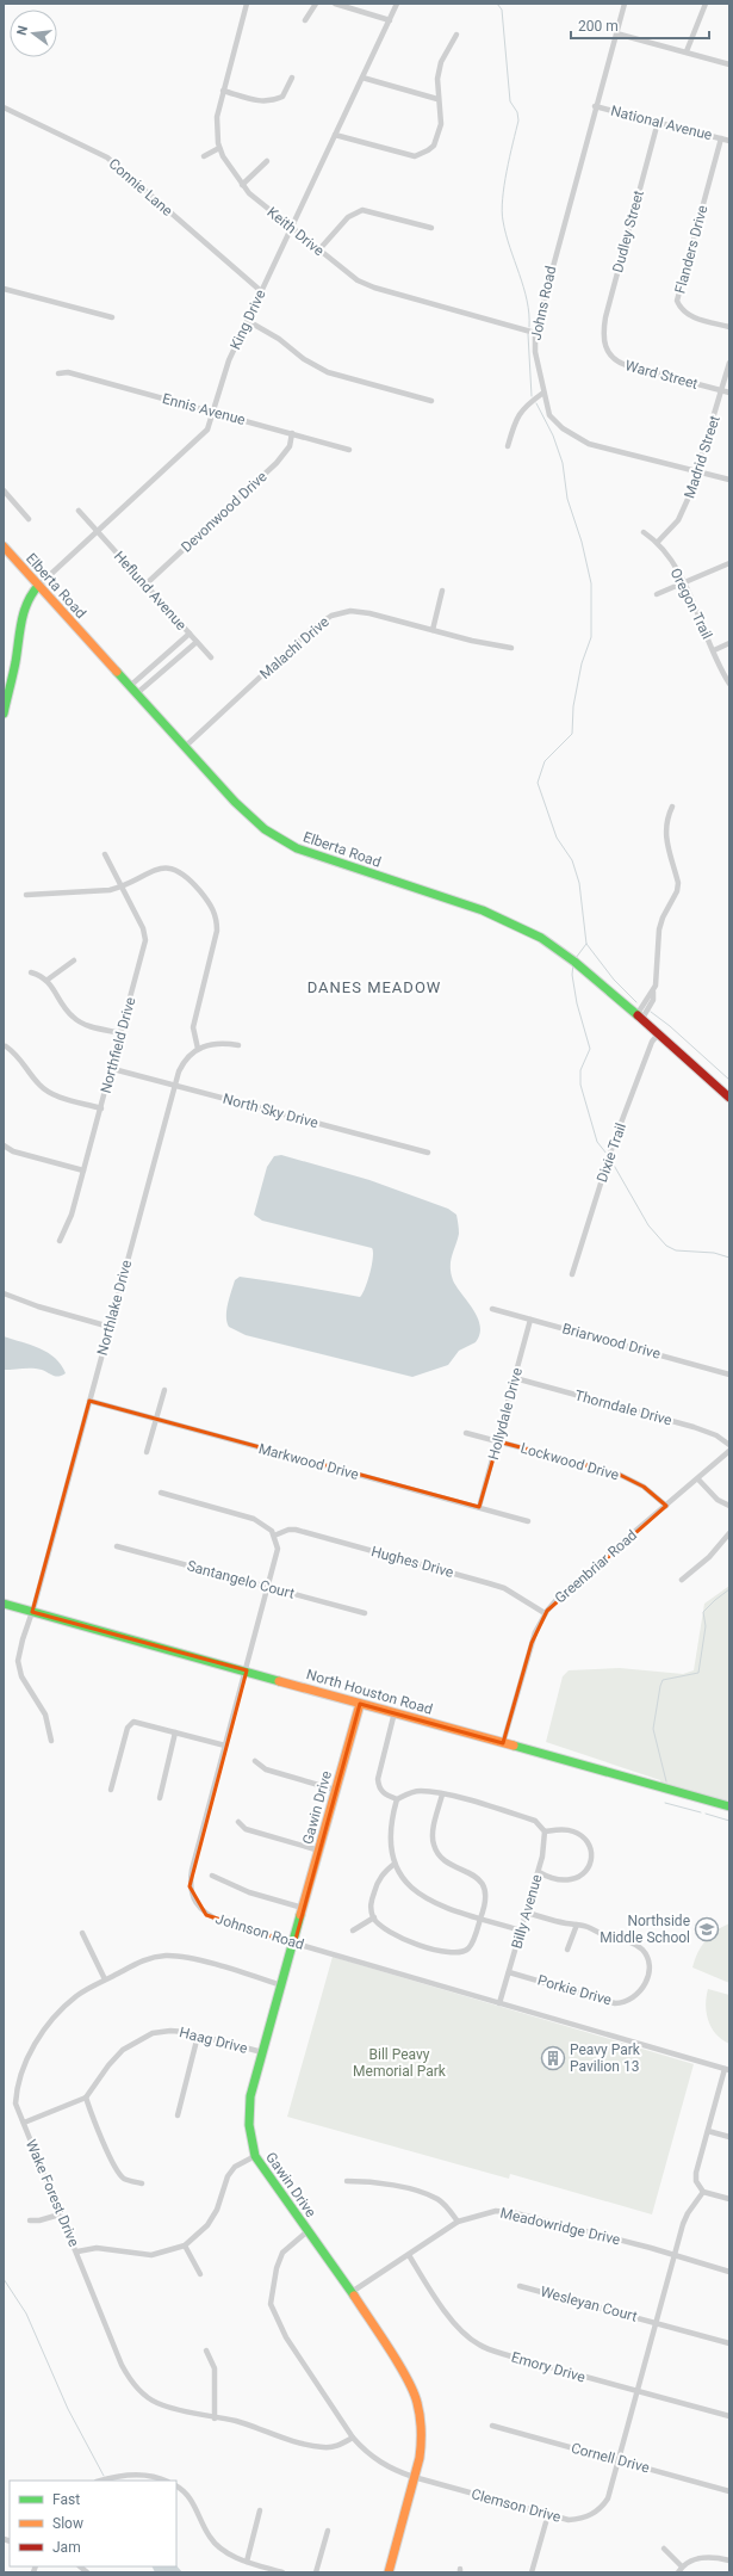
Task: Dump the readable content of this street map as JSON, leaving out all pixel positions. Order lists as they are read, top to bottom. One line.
{"streets":{"street":["National Avenue","Connie Lane","Keith Drive","Dudley Street","Flanders Drive","Johns Road","King Drive","Ward Street","Ennis Avenue","Madrid Street","Devonwood Drive","Elberta Road","Heflund Avenue","Oregon Trail","Malachi Drive","Northfield Drive","North Sky Drive","Dixie Trail","Northlake Drive","Briarwood Drive","Thorndale Drive","Hollydale Drive","Markwood Drive","Lockwood Drive","Hughes Drive","Greenbriar Road","Santangelo Court","North Houston Road","Gawin Drive","Billy Avenue","Johnson Road","Porkie Drive","Haag Drive","Wake Forest Drive","Meadowridge Drive","Wesleyan Court","Emory Drive","Cornell Drive","Clemson Drive"]},"crossings":[["National Avenue","Dudley Street"],["National Avenue","Flanders Drive"],["National Avenue","Johns Road"],["Connie Lane","King Drive"],["Keith Drive","Johns Road"],["Keith Drive","King Drive"],["Dudley Street","Ward Street"],["Johns Road","Madrid Street"],["King Drive","Ennis Avenue"],["King Drive","Elberta Road"],["King Drive","Heflund Avenue"],["Ward Street","Madrid Street"],["Ennis Avenue","Devonwood Drive"],["Madrid Street","Oregon Trail"],["Devonwood Drive","Heflund Avenue"],["Elberta Road","Heflund Avenue"],["Elberta Road","Malachi Drive"],["Elberta Road","Dixie Trail"],["Northfield Drive","North Sky Drive"],["North Sky Drive","Northlake Drive"],["Northlake Drive","Markwood Drive"],["Northlake Drive","North Houston Road"],["Briarwood Drive","Hollydale Drive"],["Thorndale Drive","Hollydale Drive"],["Hollydale Drive","Markwood Drive"],["Hollydale Drive","Lockwood Drive"],["Lockwood Drive","Greenbriar Road"],["Hughes Drive","Greenbriar Road"],["Hughes Drive","Johnson Road"],["Greenbriar Road","North Houston Road"],["Santangelo Court","Johnson Road"],["North Houston Road","Gawin Drive"],["North Houston Road","Johnson Road"],["Gawin Drive","Johnson Road"],["Gawin Drive","Haag Drive"],["Gawin Drive","Wake Forest Drive"],["Gawin Drive","Meadowridge Drive"],["Gawin Drive","Clemson Drive"],["Billy Avenue","Johnson Road"],["Billy Avenue","Porkie Drive"],["Wake Forest Drive","Clemson Drive"],["Meadowridge Drive","Emory Drive"],["Meadowridge Drive","Clemson Drive"],["Wesleyan Court","Clemson Drive"],["Emory Drive","Clemson Drive"],["Cornell Drive","Clemson Drive"]],"districts":["DANES MEADOW"],"parks":["Bill Peavy Memorial Park"],"places":{"school or university":["Northside Middle School"],"building":["Peavy Park Pavilion 13"]},"legend":["Fast","Slow","Jam"],"scale_bar":"200 m","north":"left"}
